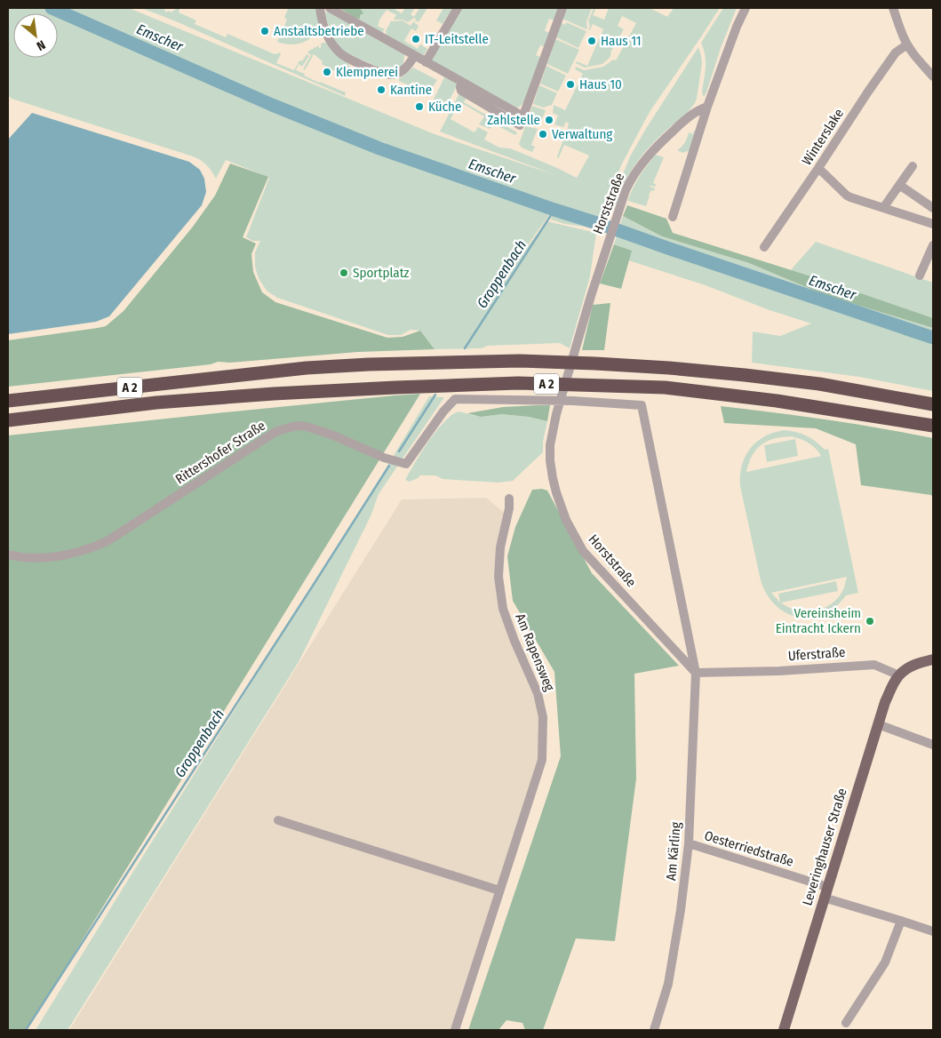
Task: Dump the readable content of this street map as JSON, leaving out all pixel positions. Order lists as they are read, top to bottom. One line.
{"streets":{"highway":["A 2"],"main road":["Leveringhauser Straße"],"street":["Winterslake","Horststraße","Rittershofer Straße","Am Rapensweg","Uferstraße","Oesterriedstraße","Am Kärling"]},"crossings":[["Horststraße","Rittershofer Straße"],["Horststraße","Uferstraße"],["Horststraße","Am Kärling"],["Rittershofer Straße","Uferstraße"],["Rittershofer Straße","Am Kärling"],["Uferstraße","Leveringhauser Straße"],["Uferstraße","Am Kärling"],["Leveringhauser Straße","Oesterriedstraße"],["Oesterriedstraße","Am Kärling"]],"water":["Emscher","Groppenbach"],"places":["Anstaltsbetriebe","IT-Leitstelle","Haus 11","Klempnerei","Haus 10","Kantine","Küche","Zahlstelle","Verwaltung","Sportplatz","Vereinsheim Eintracht Ickern"],"north":"bottom right"}
